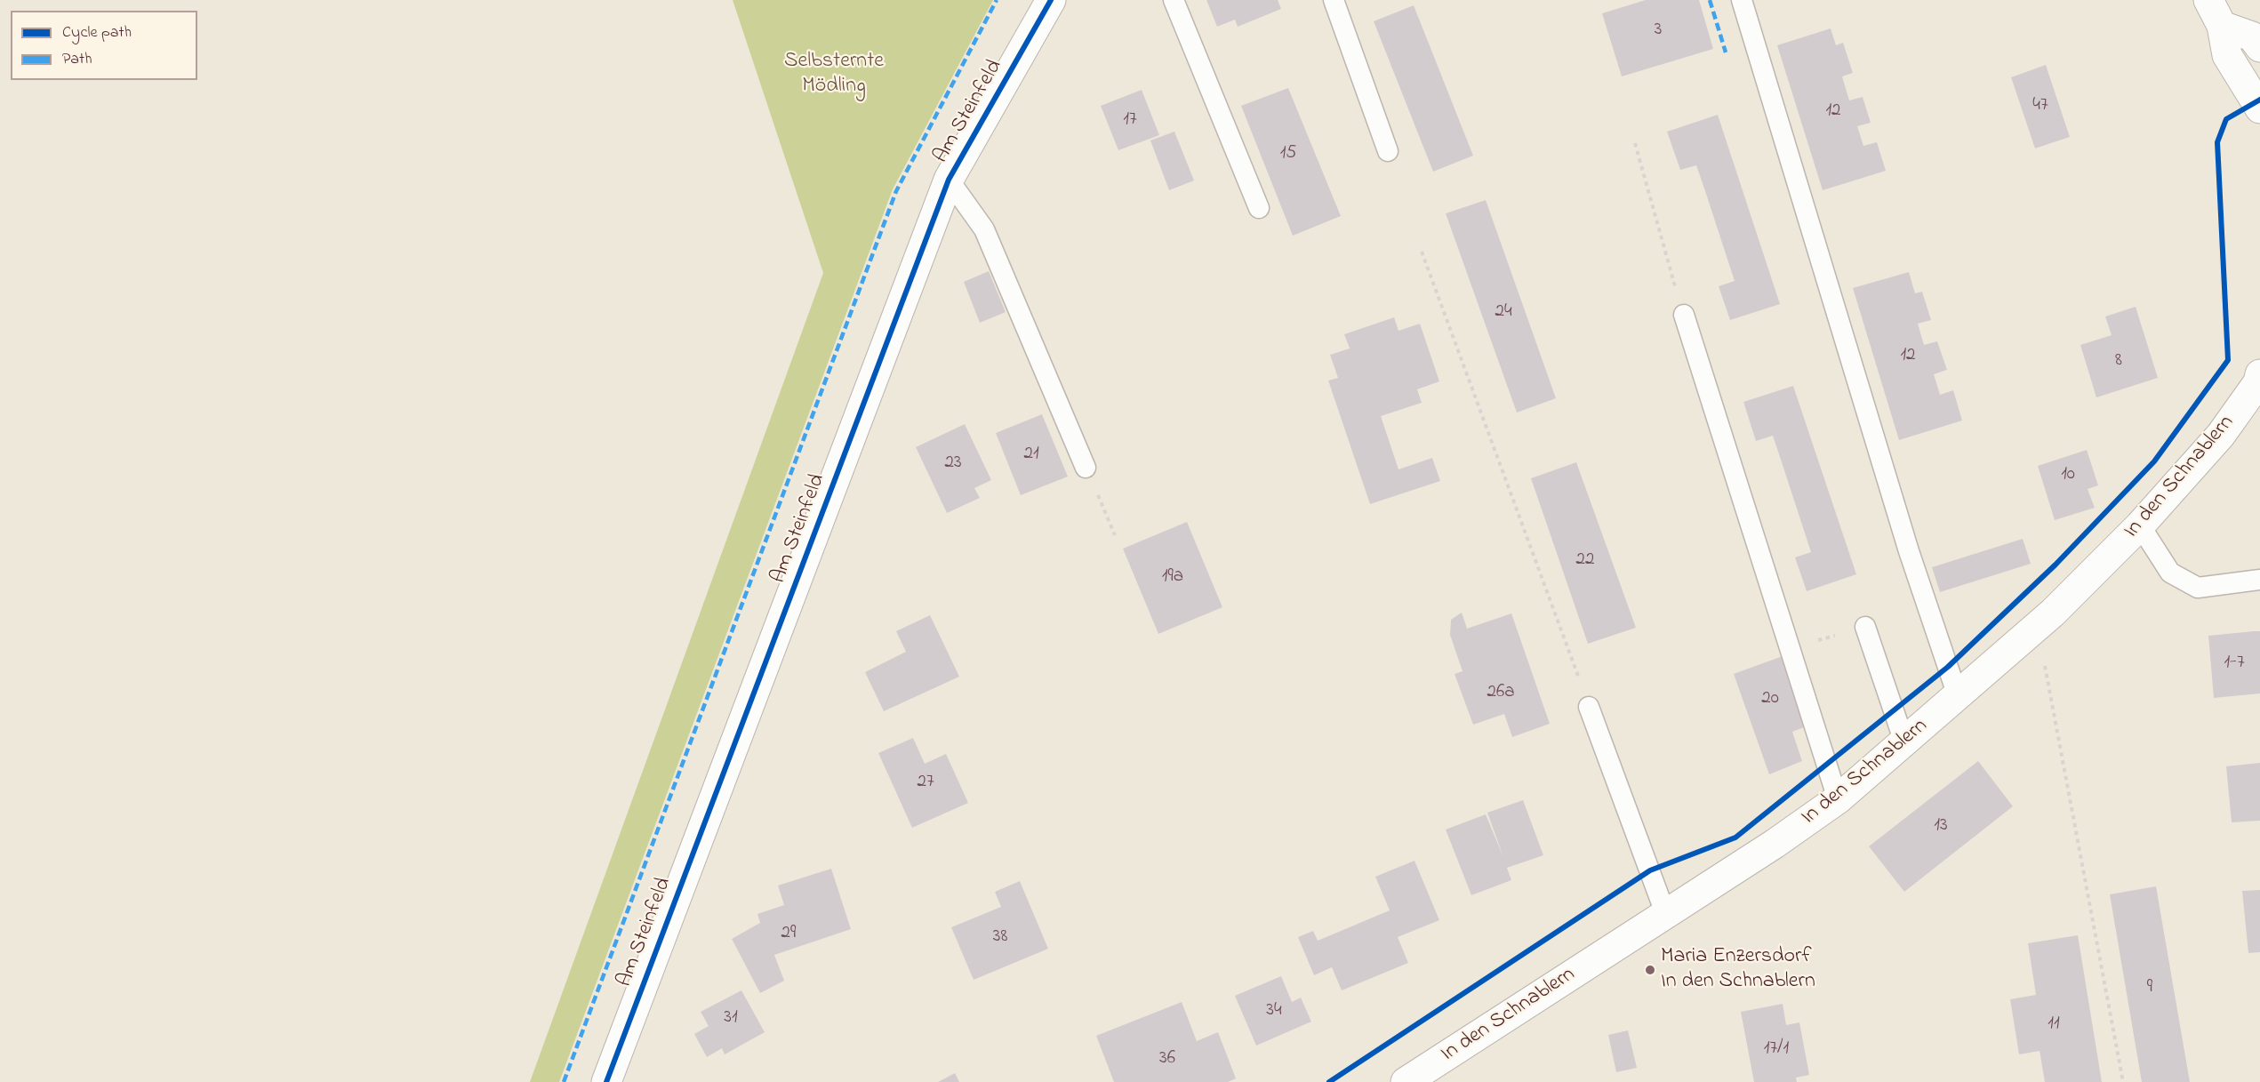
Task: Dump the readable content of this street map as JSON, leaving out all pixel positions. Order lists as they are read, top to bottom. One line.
{"streets":{"street":["Am Steinfeld","In den Schnablern"]},"parks":["Selbsternte Mödling"],"places":["Maria Enzersdorf In den Schnablern"],"house_numbers":["3","47","12","17","15","24","12","8","21","23","10","22","19a","1-7","26a","20","27","13","29","38","9","34","31","11","17/1","36"],"legend":["Cycle path","Path"]}
